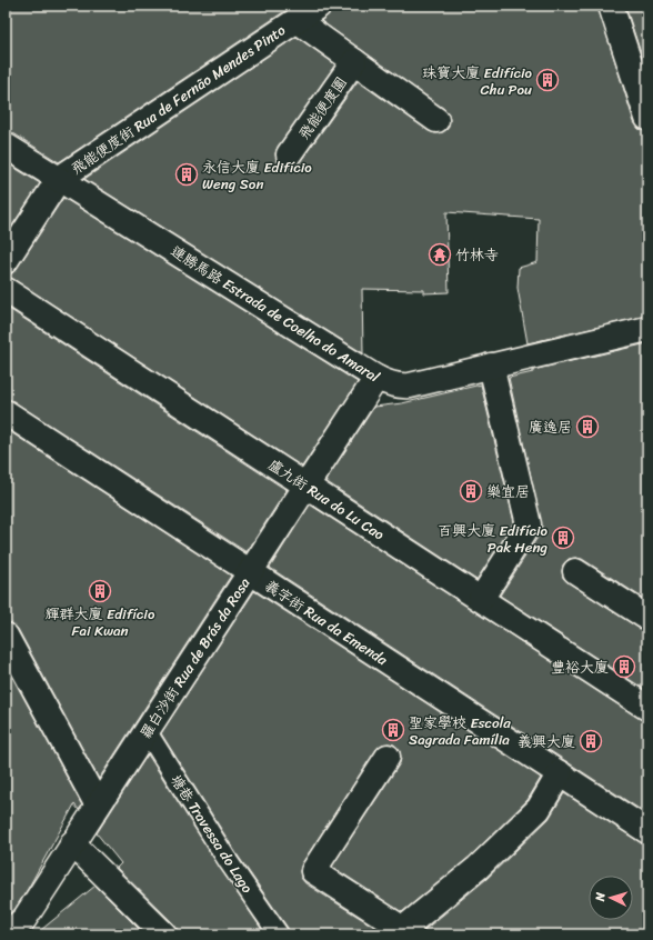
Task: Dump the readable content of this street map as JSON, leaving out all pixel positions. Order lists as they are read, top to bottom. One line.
{"streets":{"street":["飛能便度街 Rua de Fernão Mendes Pinto","飛能便度圍","連勝馬路 Estrada de Coelho do Amaral","盧九街 Rua do Lu Cao","義字街 Rua da Emenda","羅白沙街 Rua de Brás da Rosa"],"lane":["塘巷 Travessa do Lago"]},"crossings":[["飛能便度街 Rua de Fernão Mendes Pinto","連勝馬路 Estrada de Coelho do Amaral"],["連勝馬路 Estrada de Coelho do Amaral","羅白沙街 Rua de Brás da Rosa"],["盧九街 Rua do Lu Cao","羅白沙街 Rua de Brás da Rosa"],["義字街 Rua da Emenda","羅白沙街 Rua de Brás da Rosa"],["羅白沙街 Rua de Brás da Rosa","塘巷 Travessa do Lago"]],"places":{"building":["珠寶大廈 Edifício Chu Pou","永信大廈 Edifício Weng Son","廣逸居","樂宜居","百興大廈 Edifício Pak Heng","輝群大廈 Edifício Fai Kwan","豐裕大廈","聖家學校 Escola Sagrada Família","義興大廈"],"temple":["竹林寺"]},"north":"left"}
